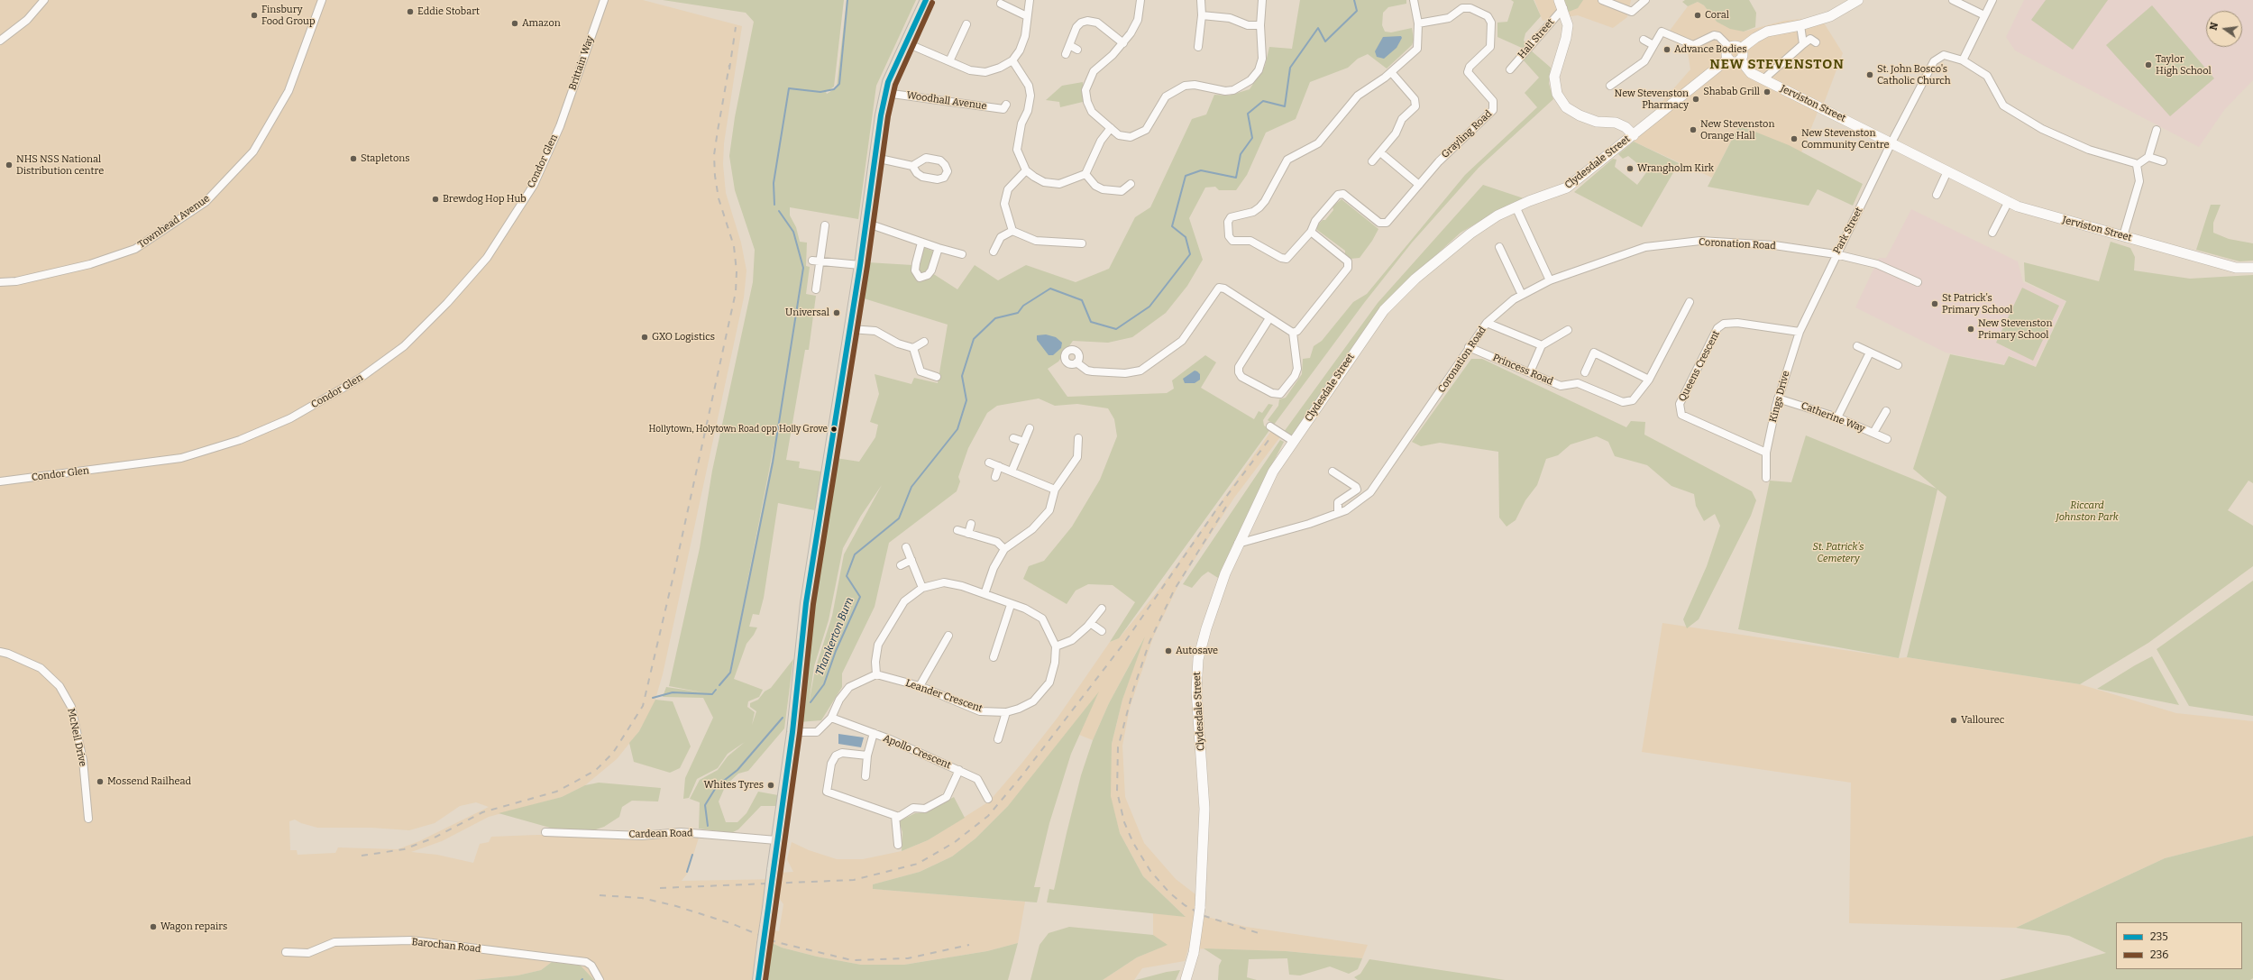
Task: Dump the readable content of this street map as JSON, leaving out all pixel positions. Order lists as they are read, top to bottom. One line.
{"streets":{"main road":["Jerviston Street","Clydesdale Street"],"street":["Hall Street","Brittain Way","Woodhall Avenue","Grayling Road","Condor Glen","Townhead Avenue","Park Street","Coronation Road","Queens Crescent","Princess Road","Kings Drive","Catherine Way","Leander Crescent","McNeil Drive","Apollo Crescent","Cardean Road","Barochan Road"]},"crossings":[["Brittain Way","Condor Glen"],["Jerviston Street","Clydesdale Street"],["Jerviston Street","Park Street"],["Clydesdale Street","Coronation Road"],["Park Street","Coronation Road"],["Park Street","Kings Drive"],["Coronation Road","Princess Road"],["Queens Crescent","Kings Drive"],["Kings Drive","Catherine Way"]],"districts":["NEW STEVENSTON"],"water":["Thankerton Burn"],"parks":["Riccard Johnston Park","St. Patrick's Cemetery"],"places":["Eddie Stobart","Finsbury Food Group","Coral","Amazon","Advance Bodies","Taylor High School","St. John Bosco's Catholic Church","Shabab Grill","New Stevenston Pharmacy","New Stevenston Orange Hall","New Stevenston Community Centre","Stapletons","NHS NSS National Distribution centre","Wrangholm Kirk","Brewdog Hop Hub","St Patrick's Primary School","Universal","New Stevenston Primary School","GXO Logistics","Hollytown, Holytown Road opp Holly Grove","Autosave","Vallourec","Mossend Railhead","Whites Tyres","Wagon repairs"],"lines":["transit line 235","transit line 236"],"legend":["235","236"],"north":"left"}
